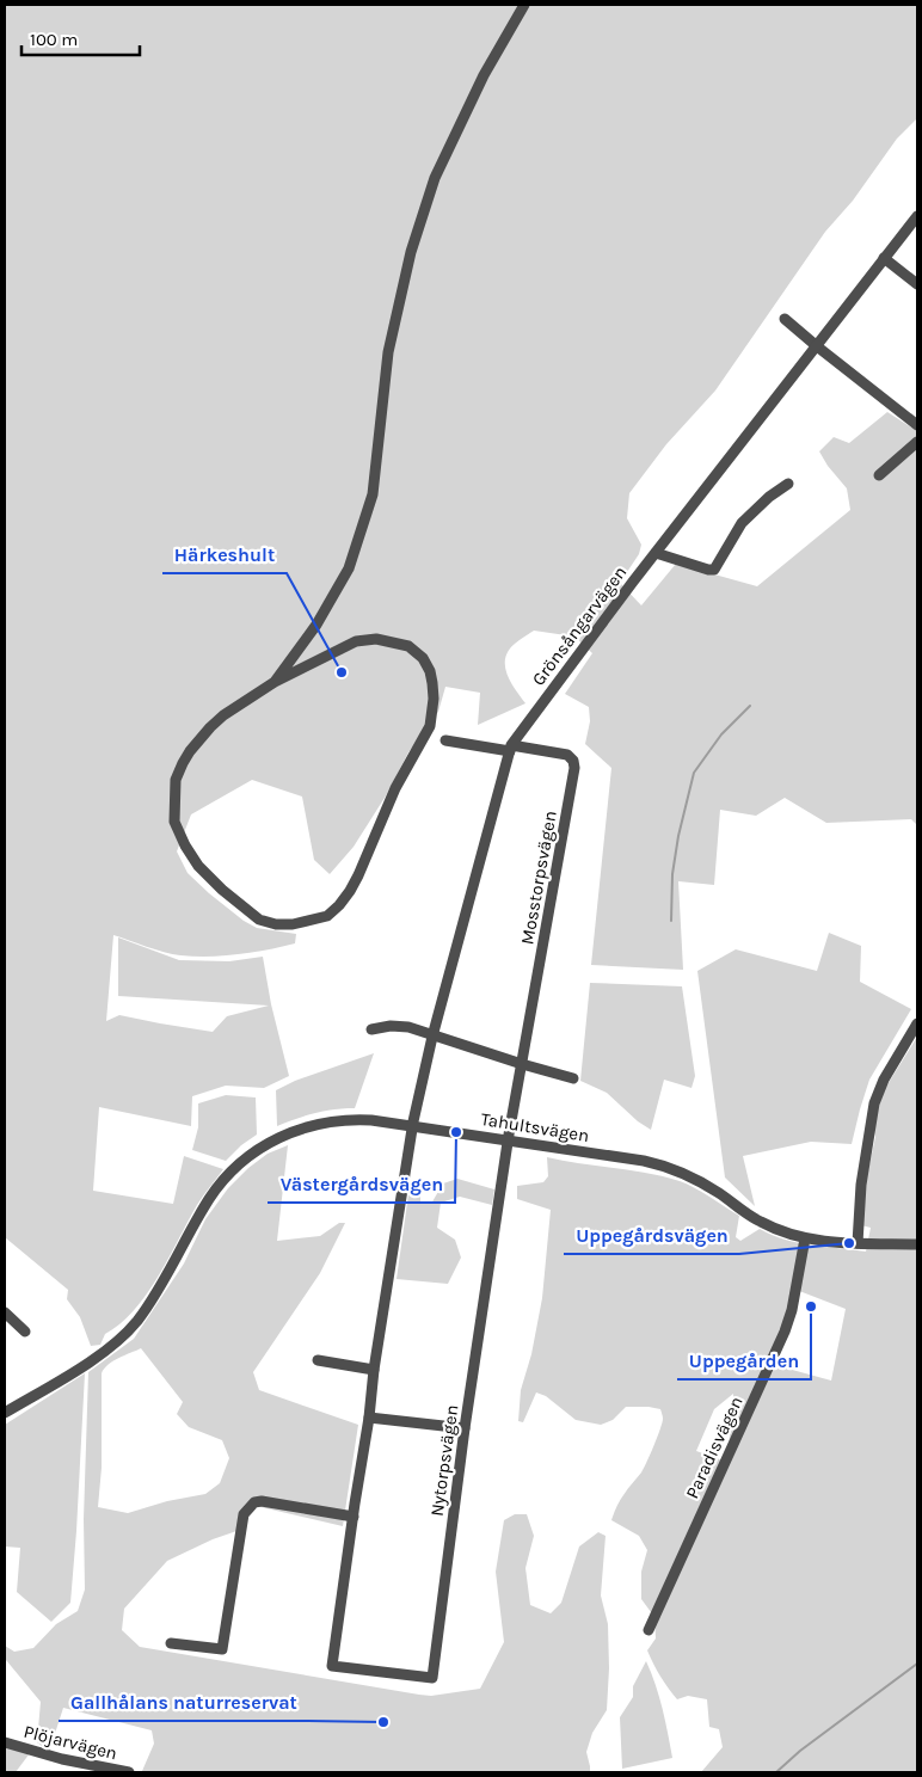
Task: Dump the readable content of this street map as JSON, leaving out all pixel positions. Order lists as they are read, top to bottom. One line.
{"streets":{"street":["Grönsångarvägen","Mosstorpsvägen","Tahultsvägen","Paradisvägen","Nytorpsvägen","Plöjarvägen"]},"crossings":[["Grönsångarvägen","Mosstorpsvägen"],["Grönsångarvägen","Tahultsvägen"],["Grönsångarvägen","Nytorpsvägen"],["Mosstorpsvägen","Tahultsvägen"],["Mosstorpsvägen","Nytorpsvägen"],["Tahultsvägen","Paradisvägen"],["Tahultsvägen","Nytorpsvägen"]],"places":["Härkeshult","Västergårdsvägen","Uppegårdsvägen","Uppegården","Gallhålans naturreservat"],"scale_bar":"100 m"}
